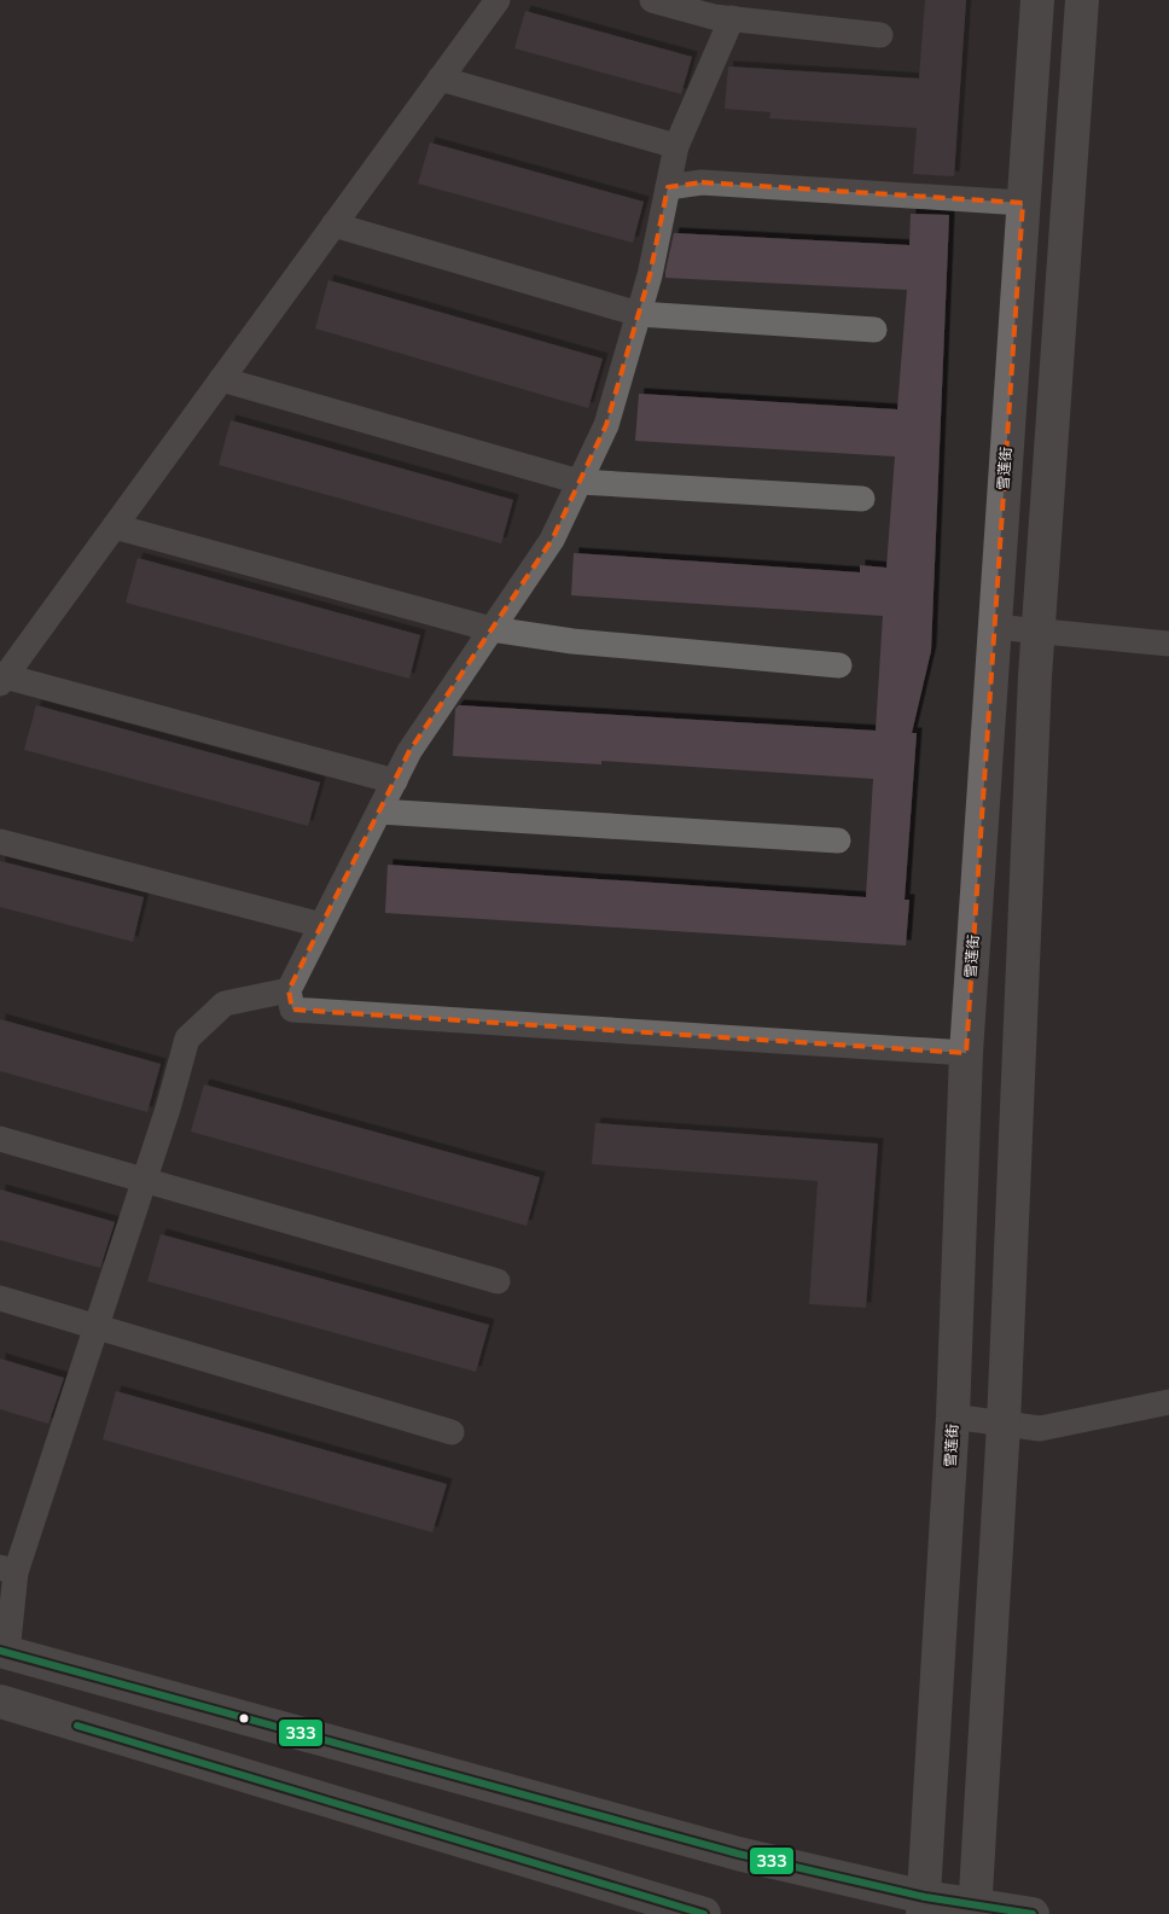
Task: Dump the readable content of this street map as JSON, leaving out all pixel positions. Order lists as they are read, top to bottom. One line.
{"streets":{"main road":["雪莲街"]},"lines":["transit line 333"]}
